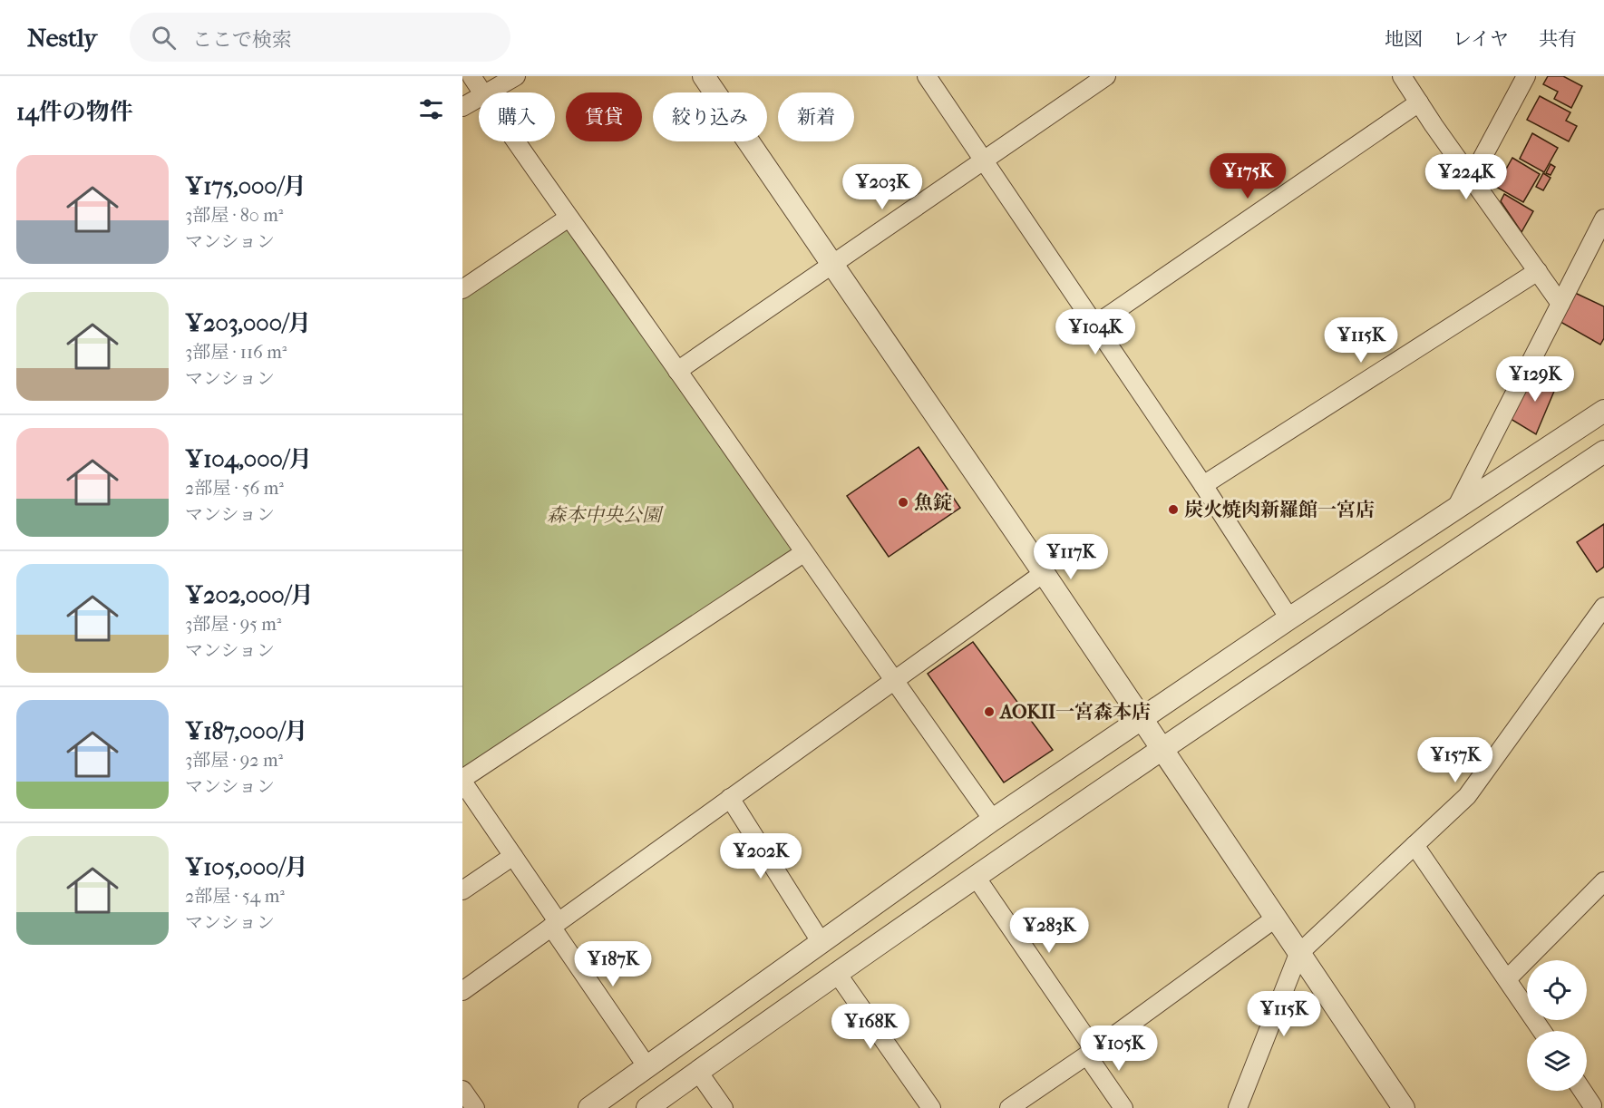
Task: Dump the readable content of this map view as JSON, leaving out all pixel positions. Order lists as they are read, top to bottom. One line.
{"parks":["森本中央公園"],"places":["魚錠","炭火焼肉新羅館一宮店","AOKII一宮森本店"],"page":{"header":"Nestly","search":"ここで検索","nav":["地図","レイヤ","共有"],"heading":"14件の物件","chip":["購入","賃貸","絞り込み","新着"],"list":[{"name":"¥175,000/月","note":"3部屋 · 80 m² · マンション"},{"name":"¥203,000/月","note":"3部屋 · 116 m² · マンション"},{"name":"¥104,000/月","note":"2部屋 · 56 m² · マンション"},{"name":"¥202,000/月","note":"3部屋 · 95 m² · マンション"},{"name":"¥187,000/月","note":"3部屋 · 92 m² · マンション"},{"name":"¥105,000/月","note":"2部屋 · 54 m² · マンション"}],"price":["¥175K","¥224K","¥203K","¥104K","¥115K","¥129K","¥117K","¥157K","¥202K","¥283K","¥187K","¥115K","¥168K","¥105K"]}}
